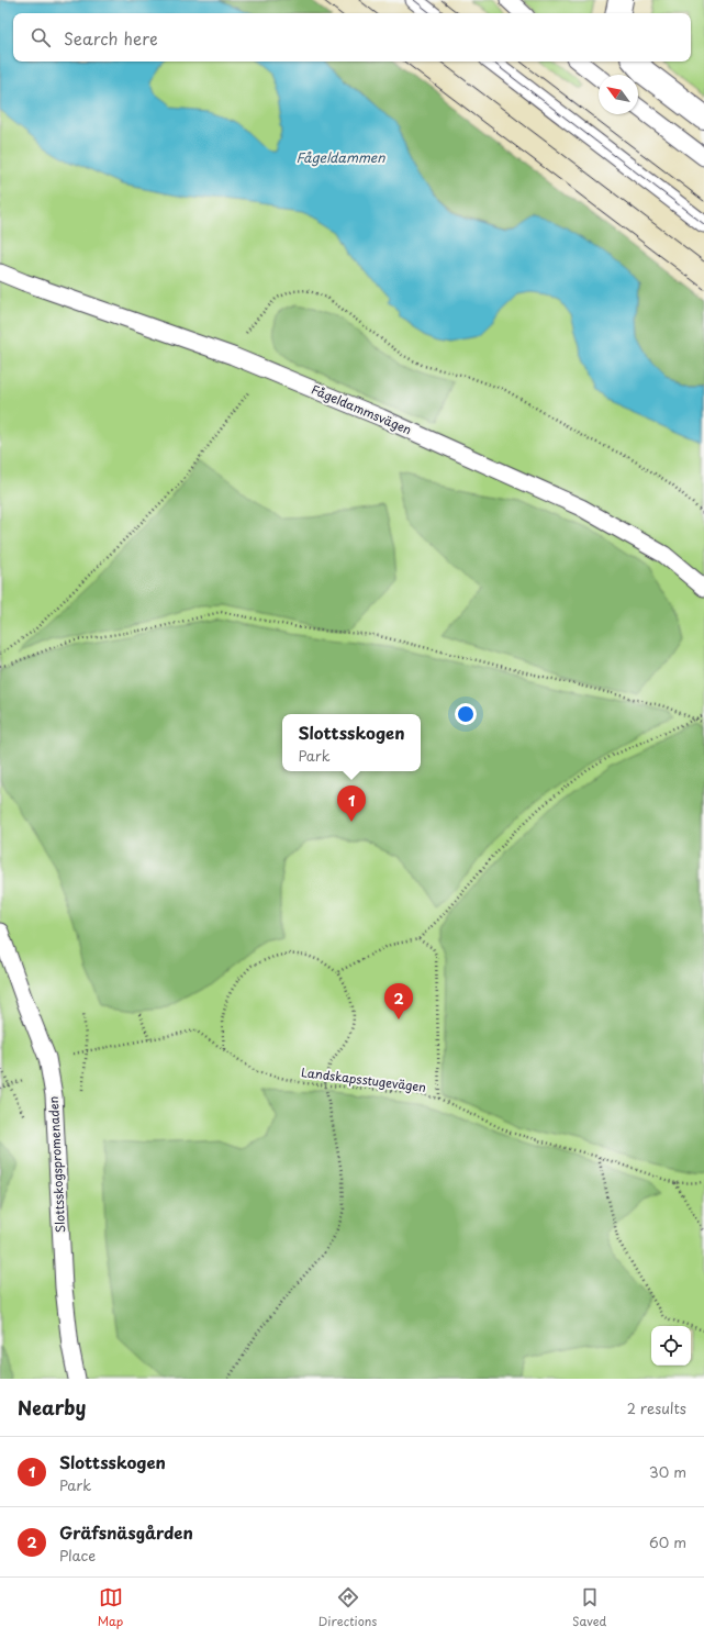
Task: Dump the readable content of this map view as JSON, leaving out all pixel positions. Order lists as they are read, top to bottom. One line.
{"streets":{"lane":["Fågeldammsvägen","Slottsskogspromenaden"],"path":["Landskapsstugevägen"]},"crossings":[["Landskapsstugevägen","Slottsskogspromenaden"]],"water":["Fågeldammen"],"north":"top left","page":{"search":"Search here","popup":["Slottsskogen","Park"],"pins":["1","2"],"heading":["Nearby","2 results"],"list":[{"mark":"1","name":"Slottsskogen","note":"Park","value":"30 m"},{"mark":"2","name":"Gräfsnäsgården","note":"Place","value":"60 m"}],"nav":["Map","Directions","Saved"]}}
